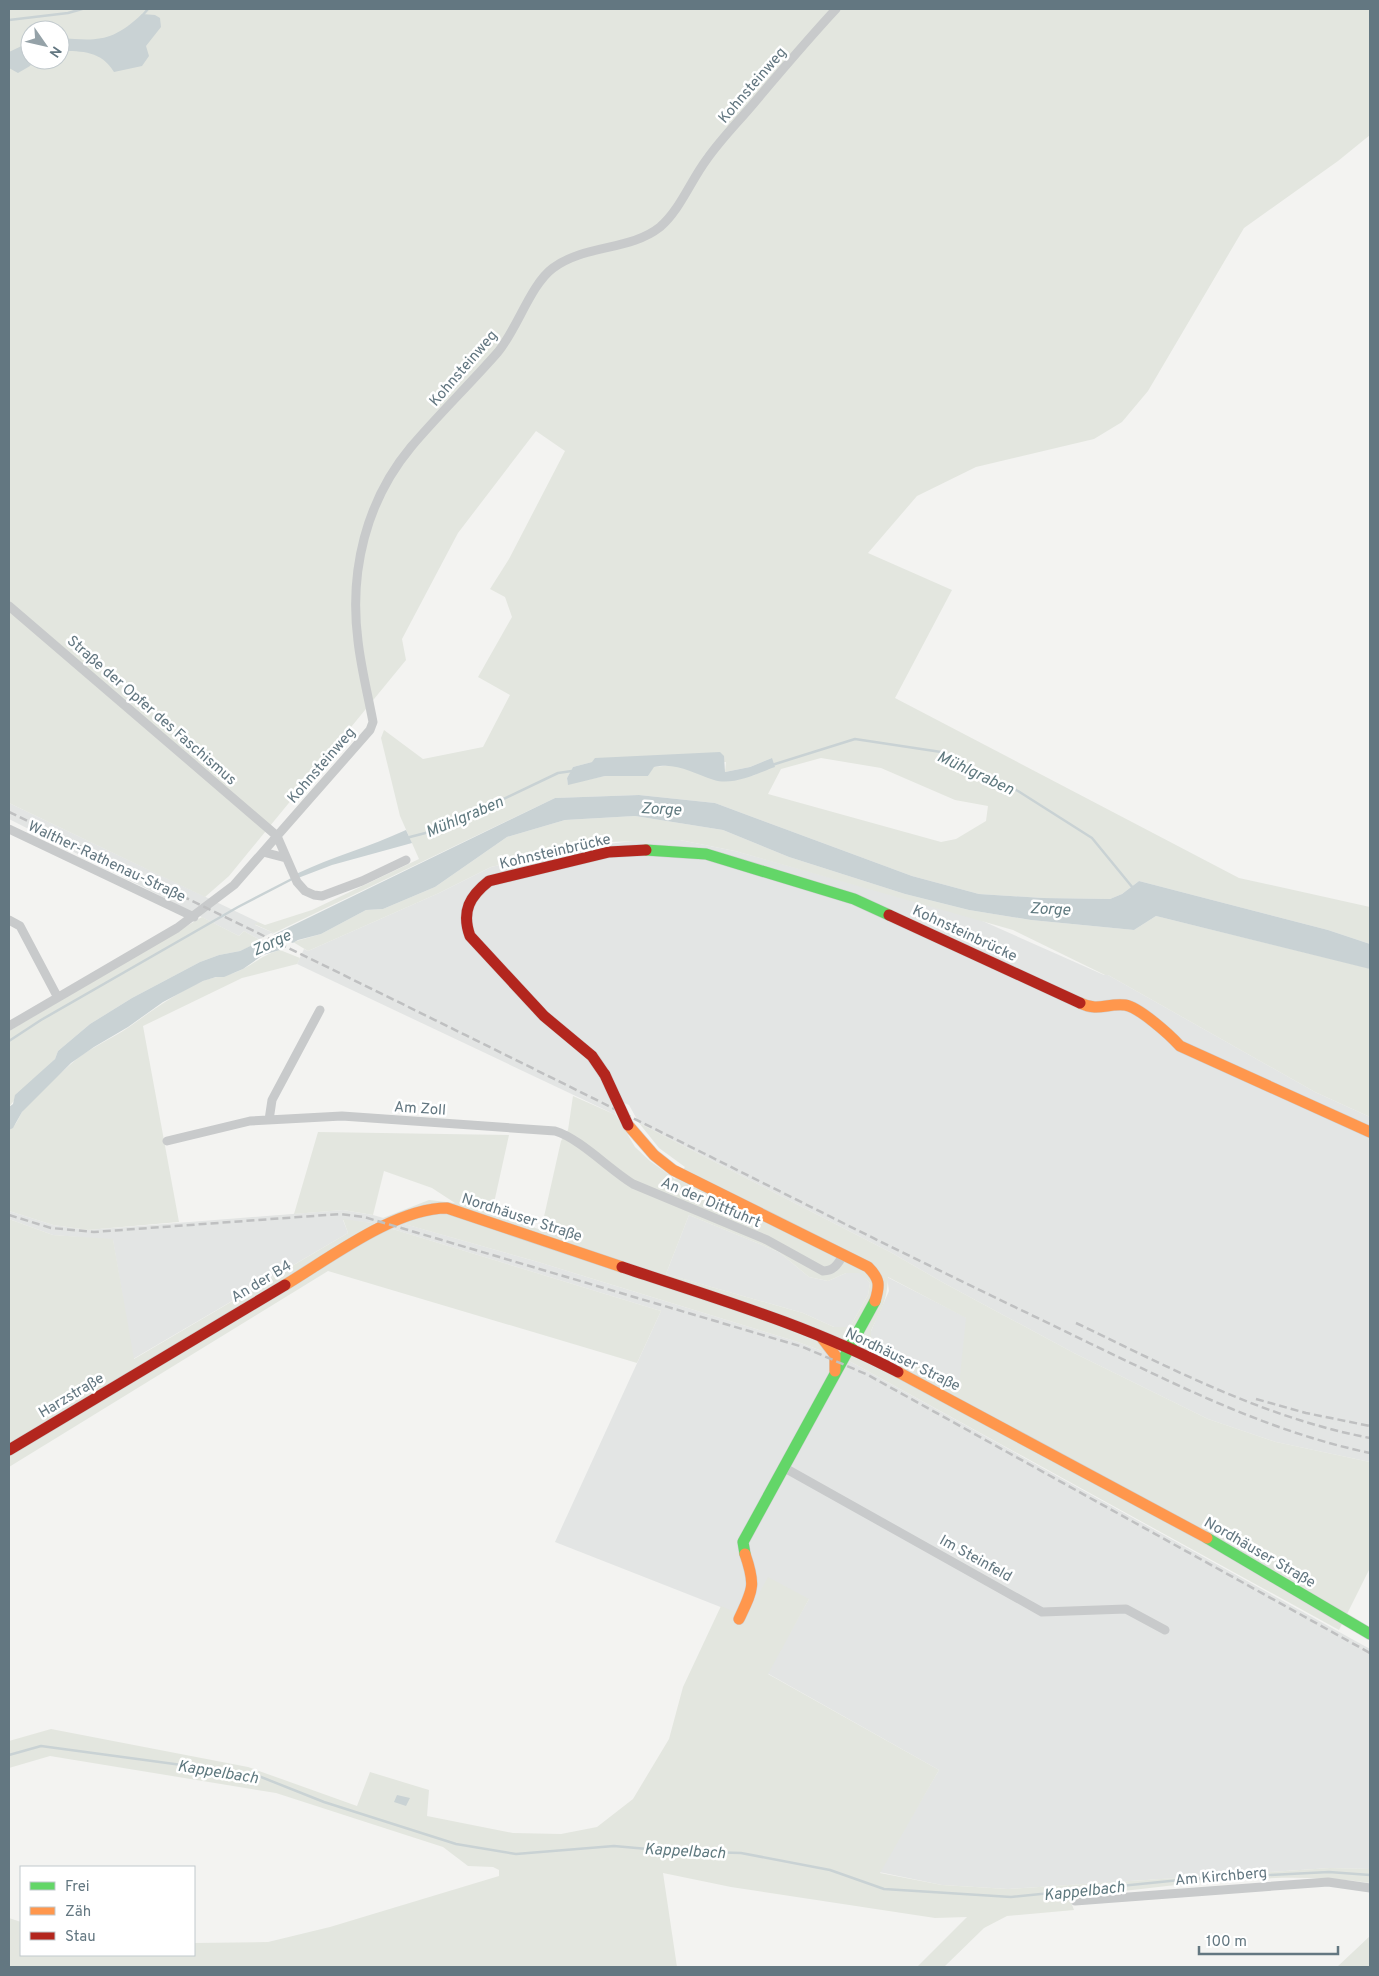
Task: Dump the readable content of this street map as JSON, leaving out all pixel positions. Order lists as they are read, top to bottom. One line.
{"streets":{"street":["Kohnsteinweg","Straße der Opfer des Faschismus","Kohnsteinbrücke","Walther-Rathenau-Straße","Am Zoll","An der Dittfuhrt","Nordhäuser Straße","An der B4","Harzstraße","Im Steinfeld","Am Kirchberg"]},"crossings":[["Kohnsteinweg","Straße der Opfer des Faschismus"],["Kohnsteinweg","Walther-Rathenau-Straße"],["Kohnsteinbrücke","An der Dittfuhrt"],["Kohnsteinbrücke","Nordhäuser Straße"],["Am Zoll","An der Dittfuhrt"],["Nordhäuser Straße","An der B4"],["An der B4","Harzstraße"]],"water":["Mühlgraben","Zorge","Kappelbach"],"legend":["Frei","Zäh","Stau"],"scale_bar":"100 m","north":"bottom right"}
